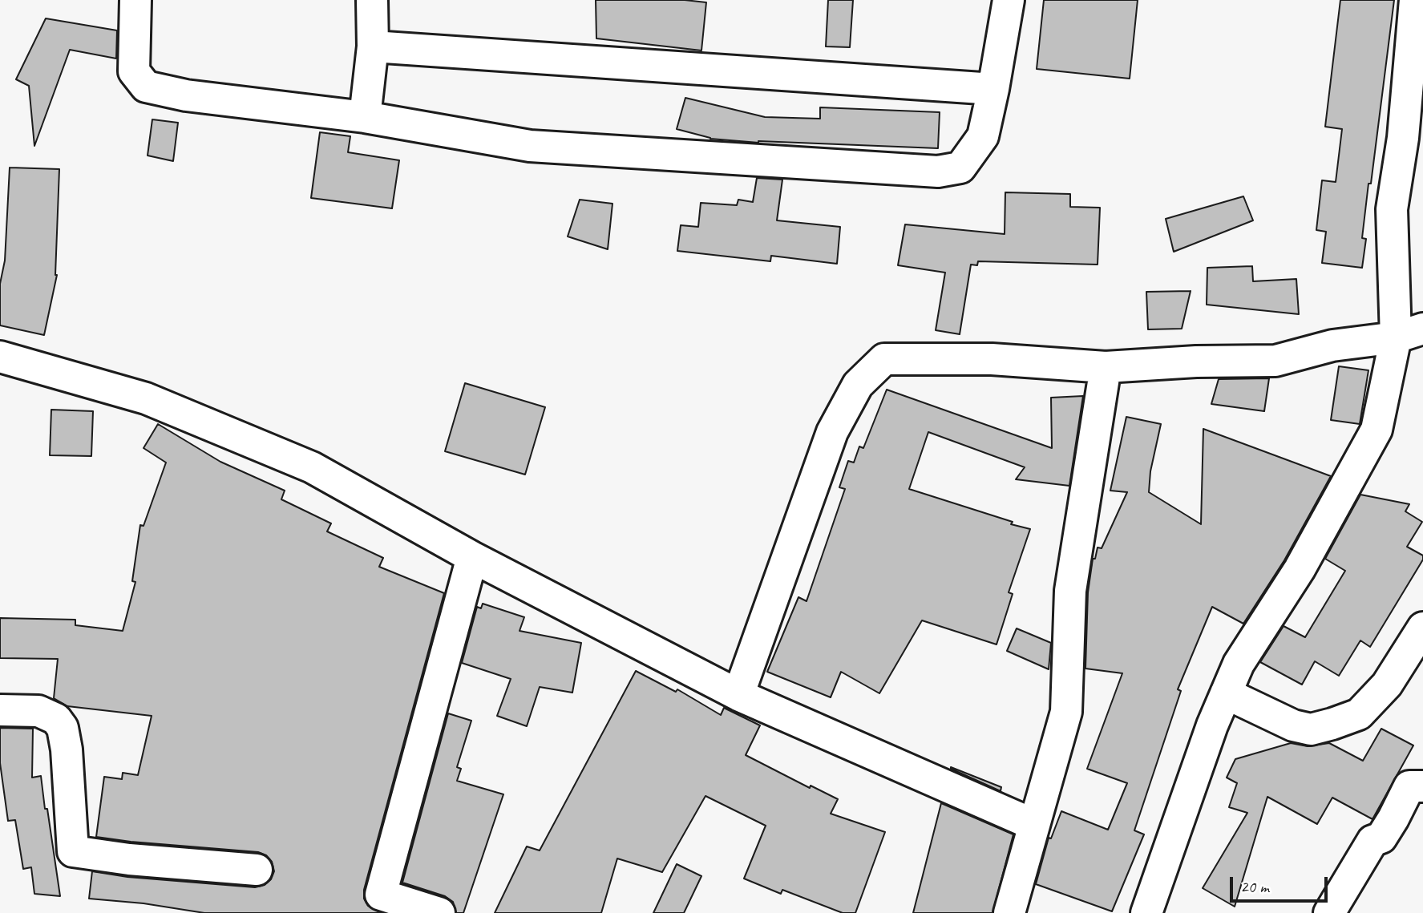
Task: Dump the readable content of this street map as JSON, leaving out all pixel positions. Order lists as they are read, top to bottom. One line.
{"scale_bar":"20 m"}
